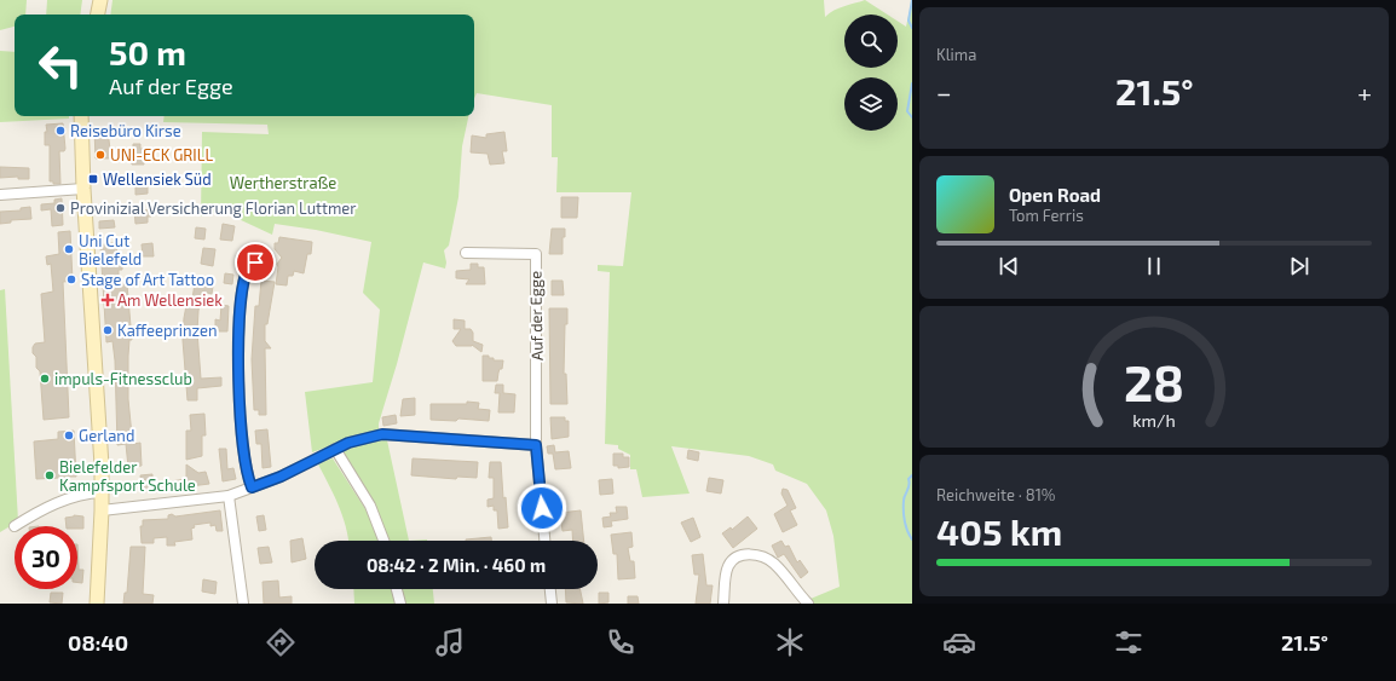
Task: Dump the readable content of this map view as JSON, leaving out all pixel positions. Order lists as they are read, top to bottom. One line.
{"streets":{"street":["Auf der Egge"]},"parks":["Wertherstraße"],"places":{"other":["Reisebüro Kirse","UNI-ECK GRILL","Provinizial Versicherung Florian Luttmer","Uni Cut Bielefeld","Stage of Art Tattoo","Kaffeeprinzen","impuls-Fitnessclub","Gerland","Bielefelder Kampfsport Schule"],"transit":["Wellensiek Süd"],"health":["Am Wellensiek"]},"page":{"tile":["Klima",["Reichweite · 81%","405 km"]],"turn":["50 m","Auf der Egge"],"heat":["−","21.5°","+"],"song":["Open Road","Tom Ferris"],"limit":"30","trip":"08:42 · 2 Min. · 460 m","tabs":["08:40","21.5°"],"gauge":["28","km/h"]}}
